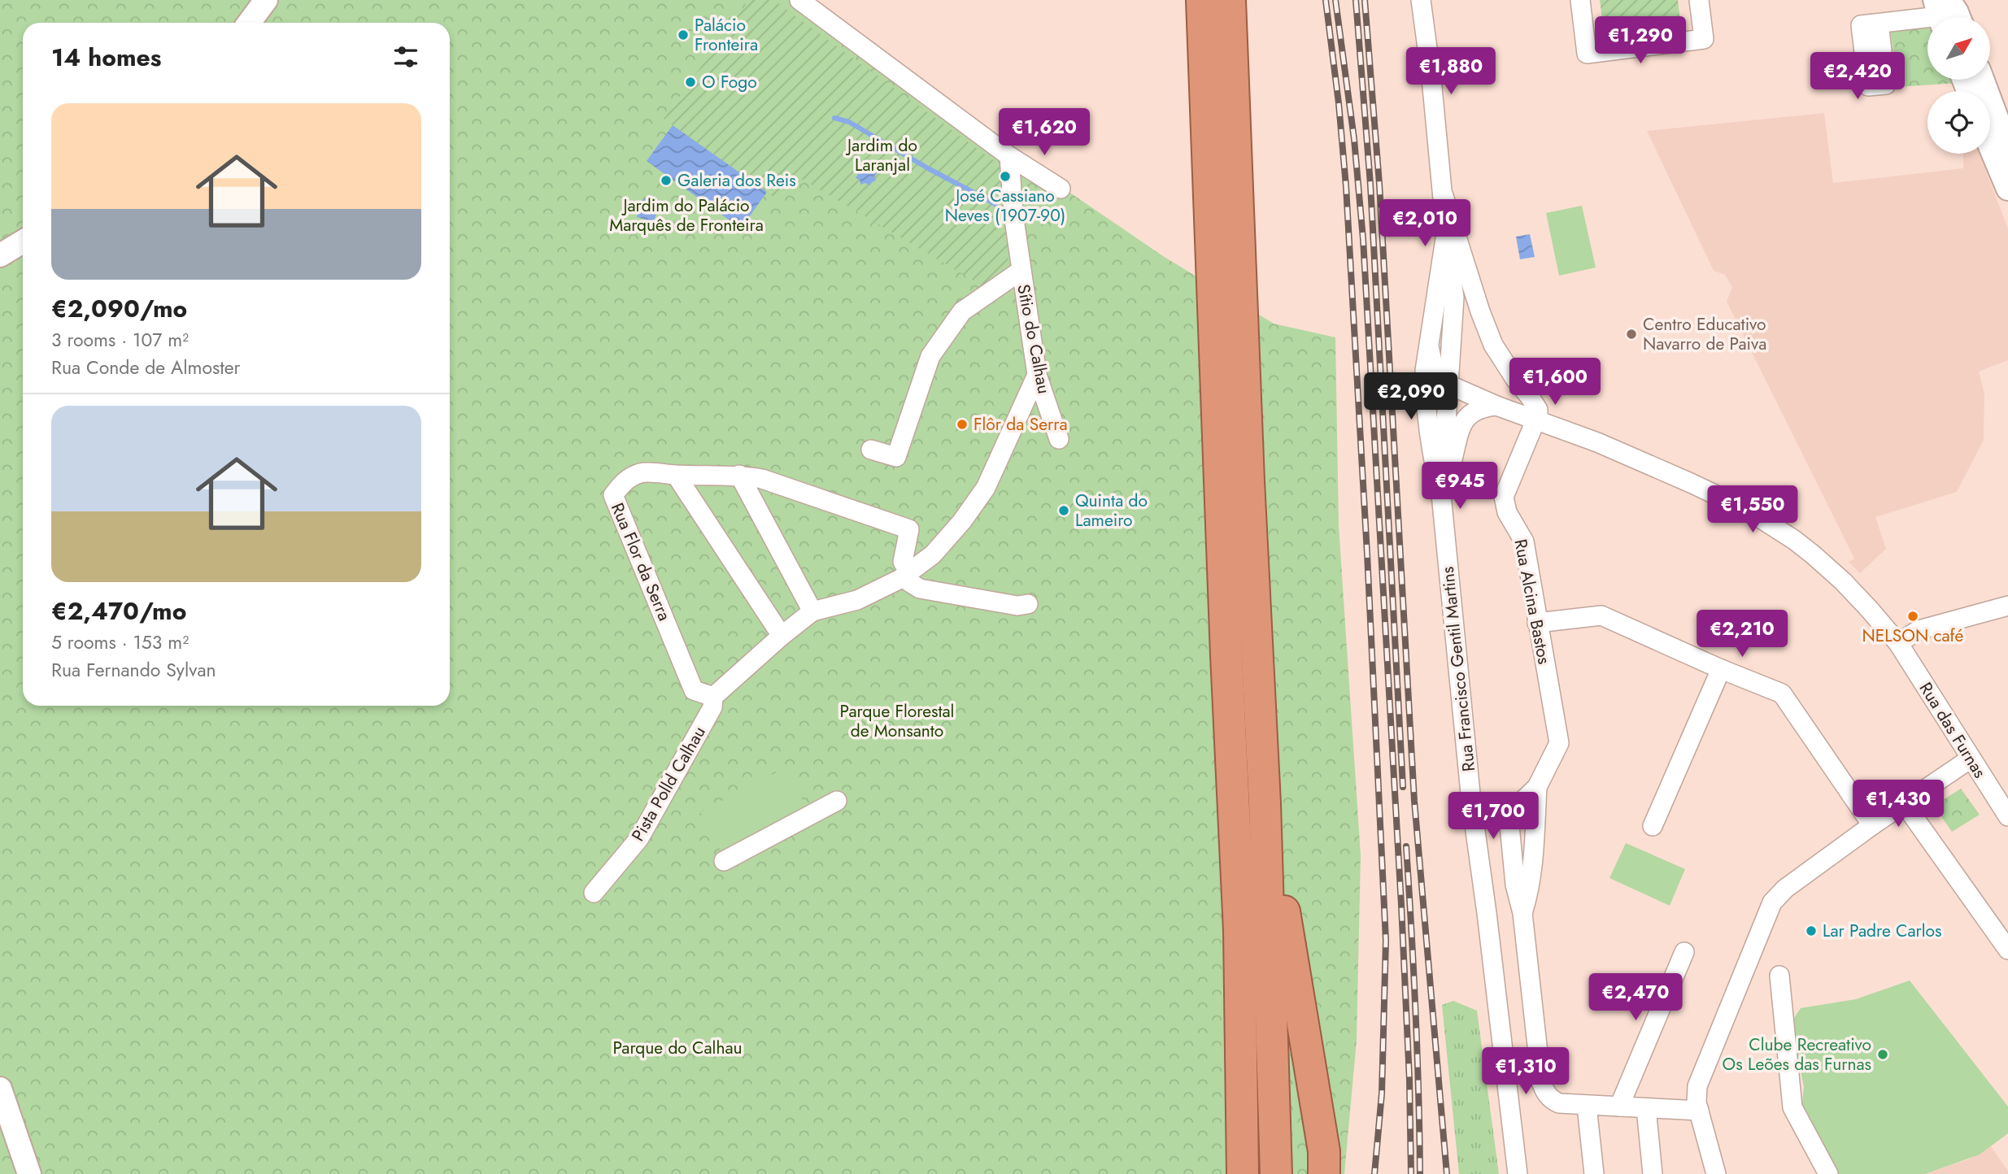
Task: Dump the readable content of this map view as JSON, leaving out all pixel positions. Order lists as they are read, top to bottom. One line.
{"streets":{"street":["Sítio do Calhau","Rua Flor da Serra","Rua Alcina Bastos","Rua Francisco Gentil Martins","Rua das Furnas","Pista Polld Calhau"]},"crossings":[["Rua Flor da Serra","Pista Polld Calhau"]],"parks":["Jardim do Laranjal","Jardim do Palácio Marquês de Fronteira","Parque Florestal de Monsanto","Parque do Calhau"],"places":["Palácio Fronteira","O Fogo","José Cassiano Neves (1907-90)","Galeria dos Reis","Centro Educativo Navarro de Paiva","Flôr da Serra","Quinta do Lameiro","NELSON café","Lar Padre Carlos","Clube Recreativo Os Leões das Furnas"],"north":"top right","page":{"price":["€1,290","€1,880","€2,420","€1,620","€2,010","€1,600","€2,090","€945","€1,550","€2,210","€1,430","€1,700","€2,470","€1,310"],"heading":"14 homes","list":[{"name":"€2,090/mo","note":"3 rooms · 107 m² · Rua Conde de Almoster"},{"name":"€2,470/mo","note":"5 rooms · 153 m² · Rua Fernando Sylvan"}]}}
